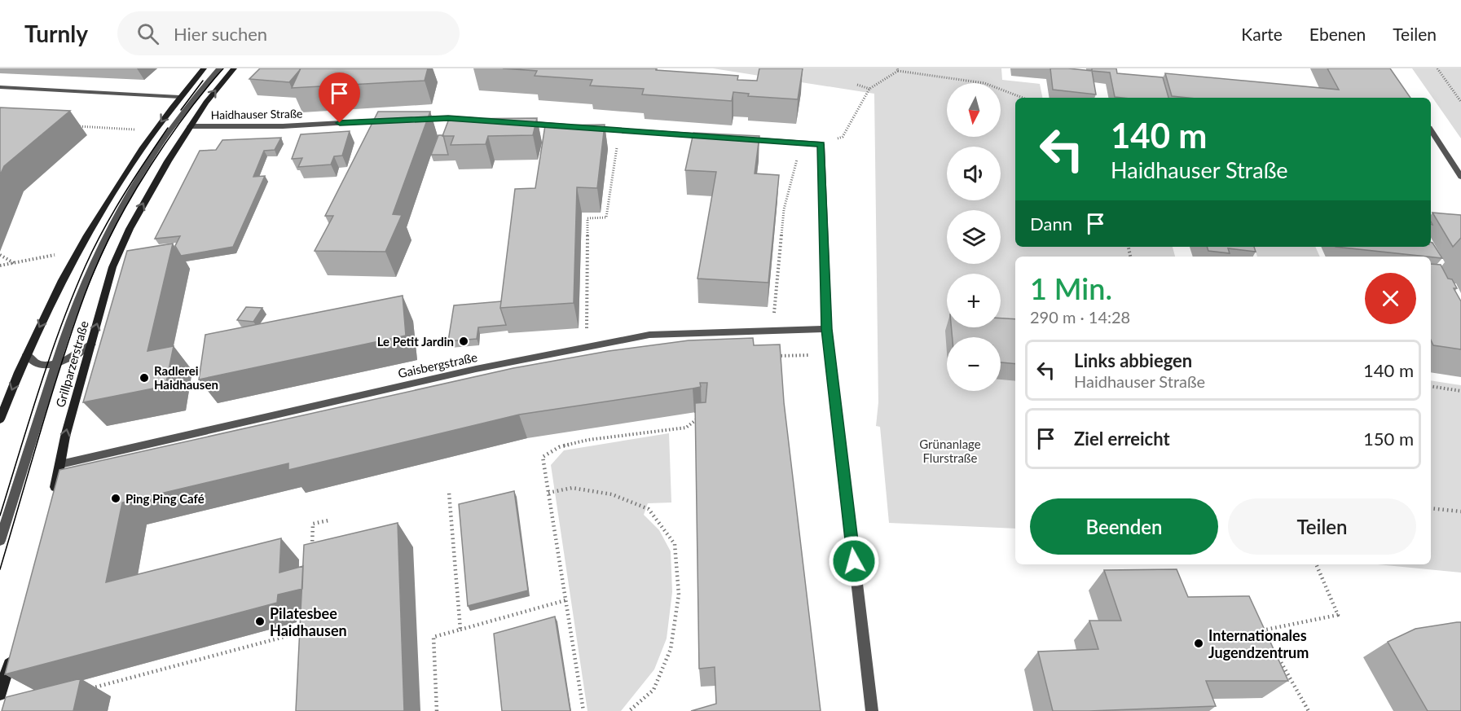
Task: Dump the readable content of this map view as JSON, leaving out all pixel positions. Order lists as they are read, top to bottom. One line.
{"streets":{"main road":["Grillparzerstraße"],"street":["Haidhauser Straße","Gaisbergstraße"]},"crossings":[["Haidhauser Straße","Grillparzerstraße"],["Grillparzerstraße","Gaisbergstraße"]],"parks":["Grünanlage Flurstraße"],"places":["Le Petit Jardin","Radlerei Haidhausen","Ping Ping Café","Pilatesbee Haidhausen","Internationales Jugendzentrum"],"north":"bottom","page":{"header":"Turnly","search":"Hier suchen","nav":["Karte","Ebenen","Teilen"],"map_buttons":["+","−"],"turn":["140 m","Haidhauser Straße"],"then":"Dann","heading":["1 Min.","290 m · 14:28"],"list":[{"name":"Links abbiegen","note":"Haidhauser Straße","value":"140 m"},{"name":"Ziel erreicht","value":"150 m"}],"buttons":["Beenden","Teilen"]}}
